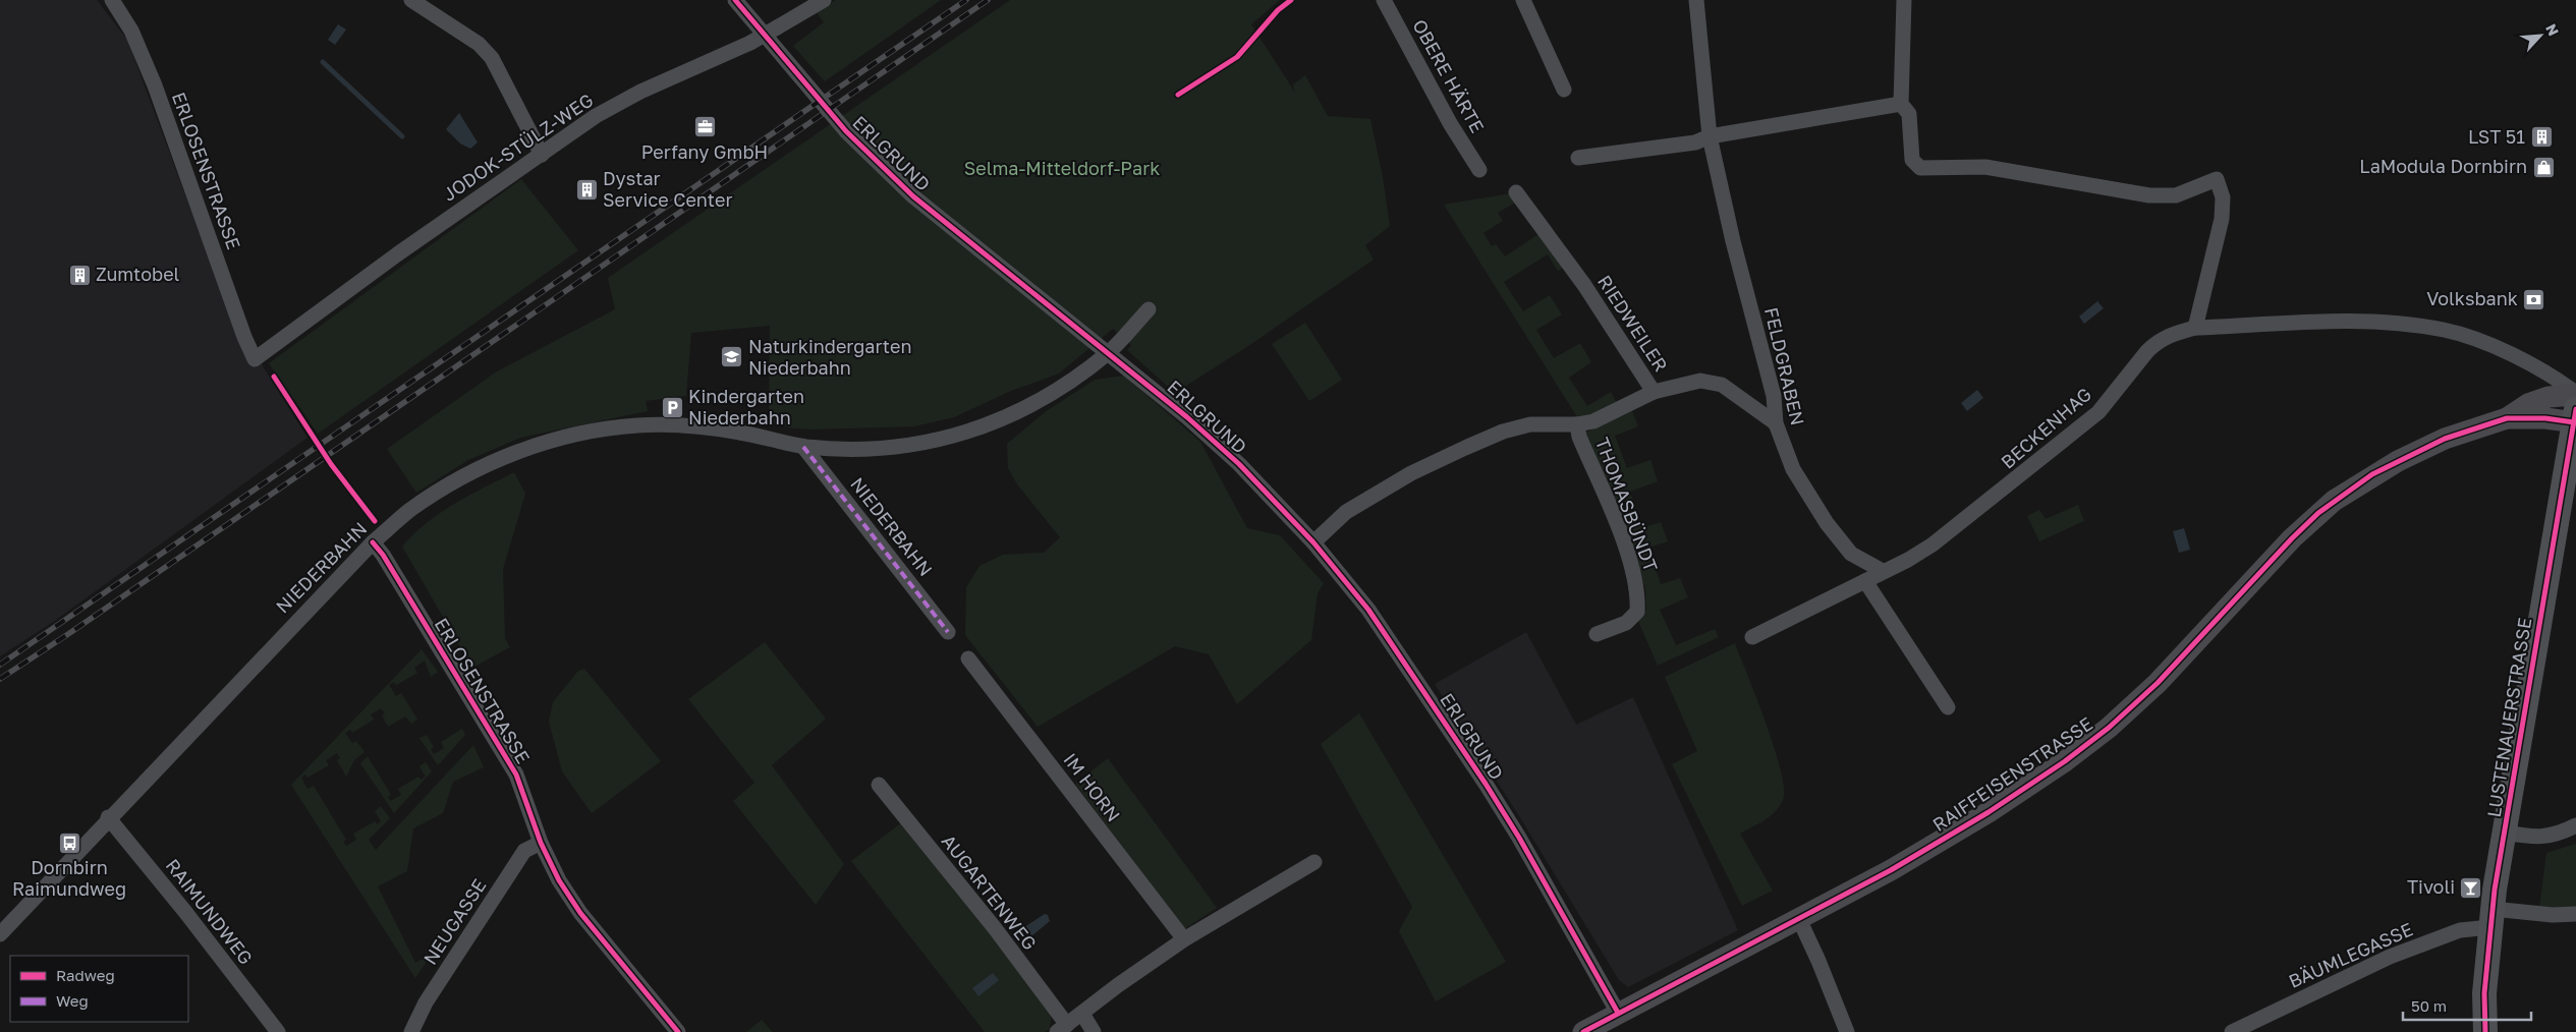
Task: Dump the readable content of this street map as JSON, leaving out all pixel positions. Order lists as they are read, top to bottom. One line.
{"streets":{"main road":["LUSTENAUERSTRASSE"],"street":["OBERE HÄRTE","JODOK-STÜLZ-WEG","ERLGRUND","ERLOSENSTRASSE","RIEDWEILER","FELDGRABEN","BECKENHAG","THOMASBÜNDT","NIEDERBAHN","RAIFFEISENSTRASSE","IM HORN","AUGARTENWEG","RAIMUNDWEG","NEUGASSE","BÄUMLEGASSE"]},"crossings":[["JODOK-STÜLZ-WEG","ERLOSENSTRASSE"],["ERLGRUND","THOMASBÜNDT"],["ERLGRUND","NIEDERBAHN"],["ERLGRUND","RAIFFEISENSTRASSE"],["ERLOSENSTRASSE","NIEDERBAHN"],["ERLOSENSTRASSE","NEUGASSE"],["RIEDWEILER","FELDGRABEN"],["RIEDWEILER","THOMASBÜNDT"],["FELDGRABEN","BECKENHAG"],["BECKENHAG","RAIFFEISENSTRASSE"],["NIEDERBAHN","RAIMUNDWEG"],["LUSTENAUERSTRASSE","RAIFFEISENSTRASSE"],["LUSTENAUERSTRASSE","BÄUMLEGASSE"]],"parks":["Selma-Mitteldorf-Park"],"places":{"office":["Perfany GmbH"],"building":["LST 51","Dystar Service Center","Zumtobel"],"shop":["LaModula Dornbirn"],"bank":["Volksbank"],"school or university":["Naturkindergarten Niederbahn"],"parking":["Kindergarten Niederbahn"],"bus stop":["Dornbirn Raimundweg"],"bar":["Tivoli"]},"legend":["Radweg","Weg"],"scale_bar":"50 m","north":"top right"}
